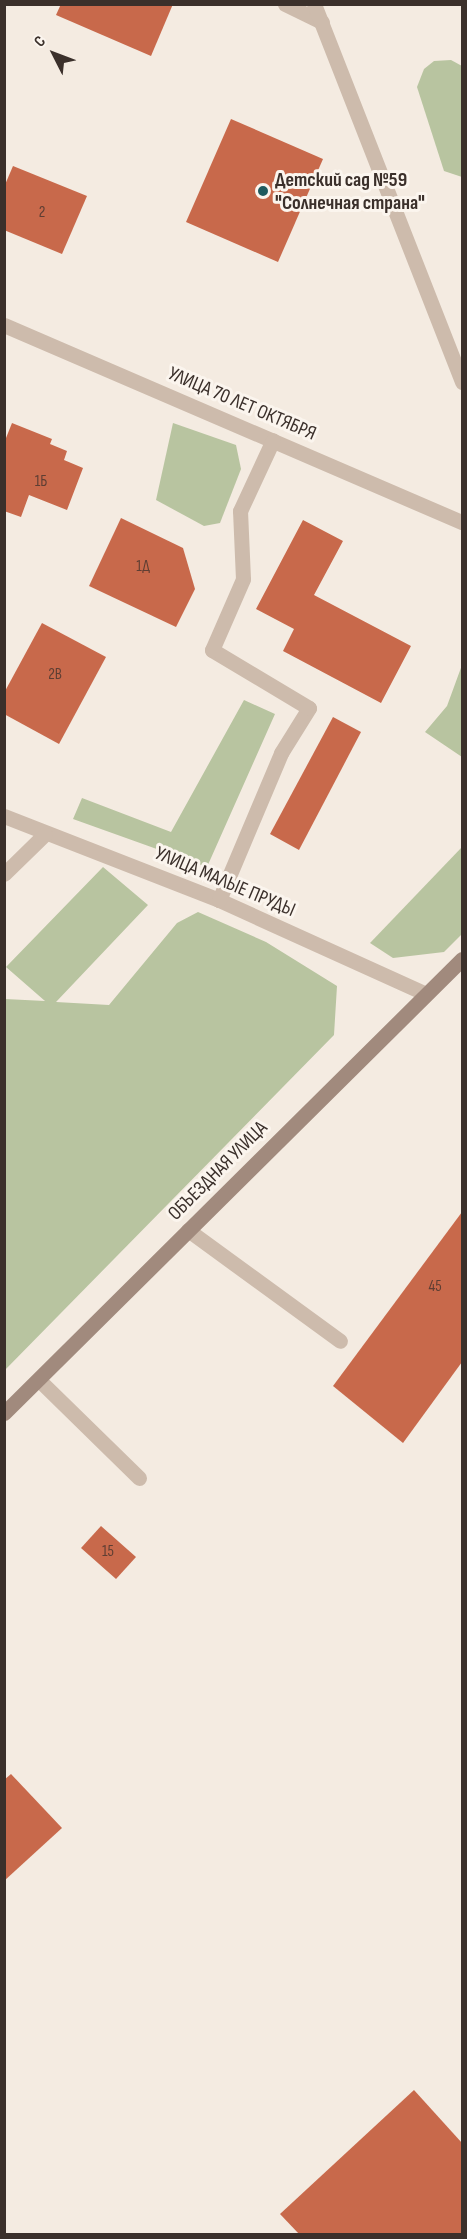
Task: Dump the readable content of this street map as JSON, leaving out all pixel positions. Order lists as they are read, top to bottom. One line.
{"streets":{"main road":["ОБЪЕЗДНАЯ УЛИЦА"],"street":["УЛИЦА 70 ЛЕТ ОКТЯБРЯ","УЛИЦА МАЛЫЕ ПРУДЫ"]},"crossings":[["УЛИЦА МАЛЫЕ ПРУДЫ","ОБЪЕЗДНАЯ УЛИЦА"]],"places":["Детский сад №59 \"Солнечная страна\""],"house_numbers":["2","1Б","1Д","2В","45","15"],"north":"top left"}
